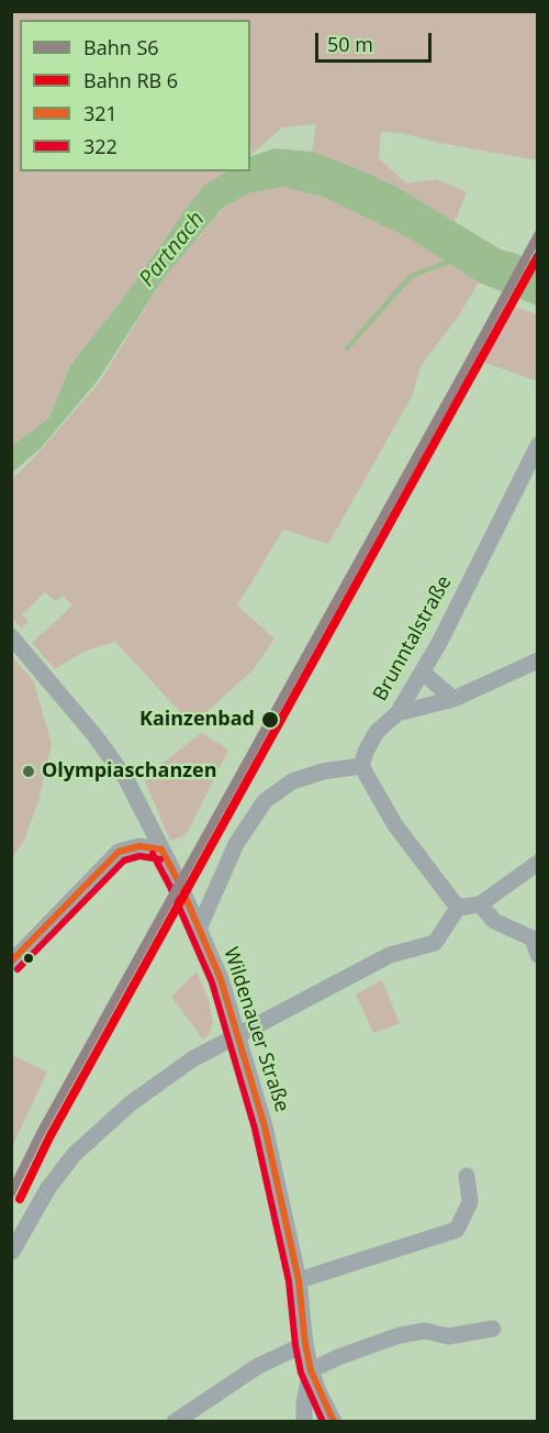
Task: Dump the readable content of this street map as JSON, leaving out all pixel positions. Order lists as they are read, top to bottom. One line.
{"streets":{"street":["Brunntalstraße","Wildenauer Straße"]},"water":["Partnach"],"places":["Kainzenbad","Olympiaschanzen"],"lines":["rail line S6","transit line 321","transit line 322"],"legend":["Bahn S6","Bahn RB 6","321","322"],"scale_bar":"50 m"}
